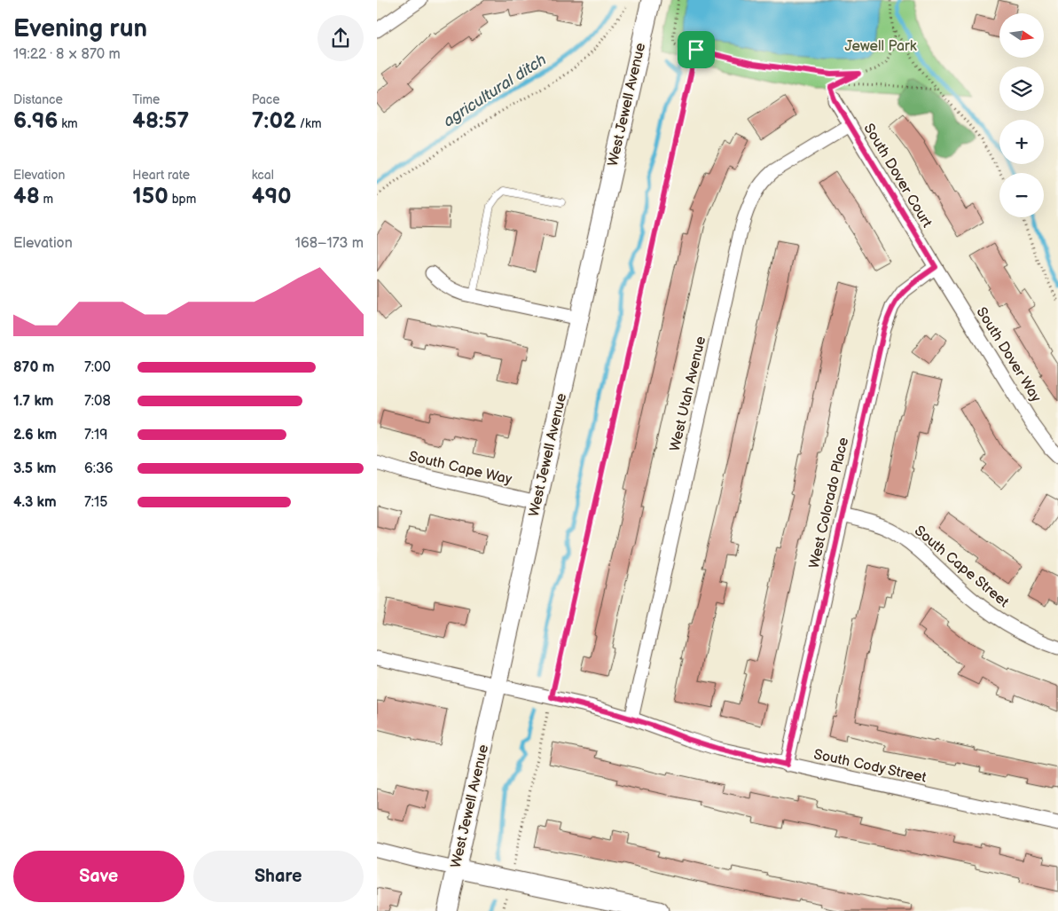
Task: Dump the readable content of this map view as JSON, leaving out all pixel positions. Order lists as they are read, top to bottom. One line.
{"streets":{"main road":["West Jewell Avenue"],"street":["South Dover Court","South Dover Way","West Utah Avenue","South Cape Way","West Colorado Place","South Cape Street","South Cody Street"]},"crossings":[["West Jewell Avenue","South Cape Way"],["West Jewell Avenue","South Cody Street"],["South Dover Court","South Dover Way"],["South Dover Court","West Utah Avenue"],["South Dover Court","West Colorado Place"],["South Dover Way","West Colorado Place"],["West Utah Avenue","South Cody Street"],["West Colorado Place","South Cape Street"],["West Colorado Place","South Cody Street"]],"water":["agricultural ditch"],"parks":["Jewell Park"],"north":"right","page":{"heading":["Evening run","19:22 · 8 × 870 m"],"map_buttons":["+","−"],"stats":[["Distance","6.96 km"],["Time","48:57"],["Pace","7:02 /km"],["Elevation","48 m"],["Heart rate","150 bpm"],["kcal","490"]],"chart":["Elevation","168–173 m"],"list":[{"name":"870 m","note":"7:00"},{"name":"1.7 km","note":"7:08"},{"name":"2.6 km","note":"7:19"},{"name":"3.5 km","note":"6:36"},{"name":"4.3 km","note":"7:15"}],"buttons":["Save","Share"]}}
